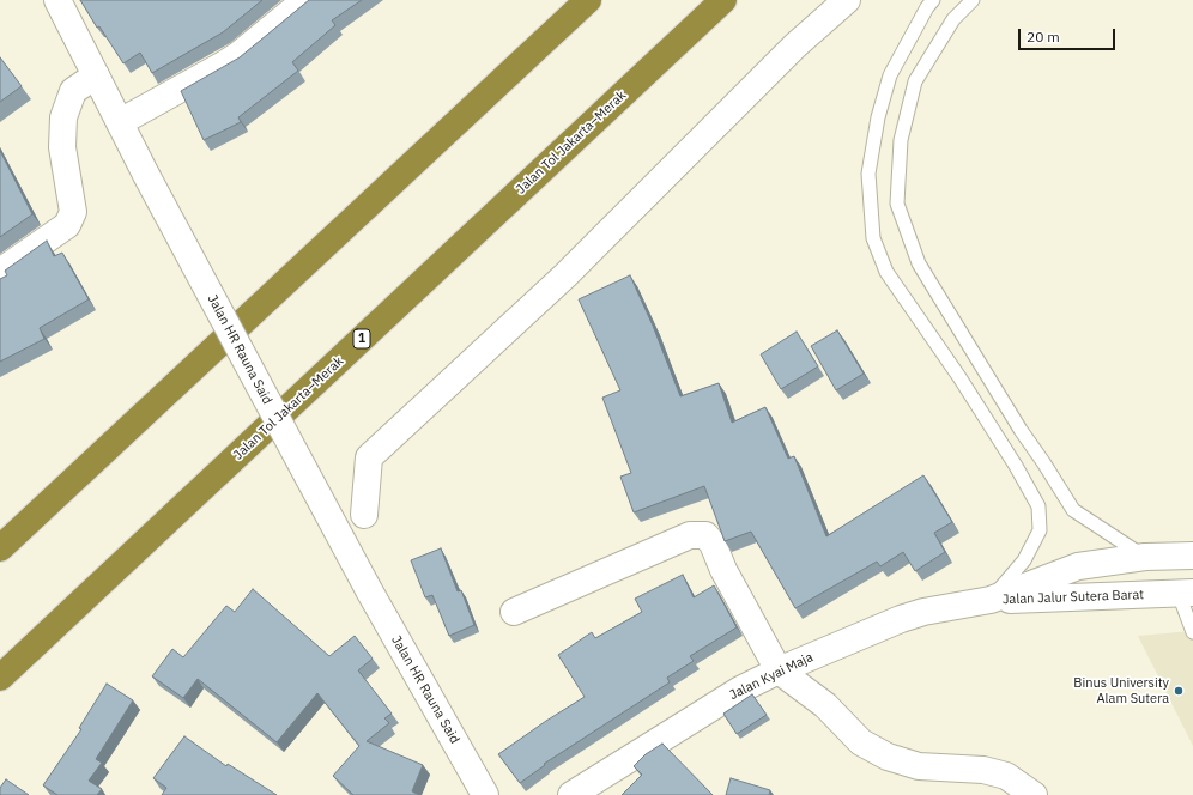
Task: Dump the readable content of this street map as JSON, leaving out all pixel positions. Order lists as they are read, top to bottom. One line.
{"streets":{"highway":["Jalan Tol Jakarta–Merak","1"],"street":["Jalan HR Rauna Said","Jalan Jalur Sutera Barat","Jalan Kyai Maja"]},"crossings":[["Jalan Jalur Sutera Barat","Jalan Kyai Maja"]],"places":["Binus University Alam Sutera"],"scale_bar":"20 m"}
